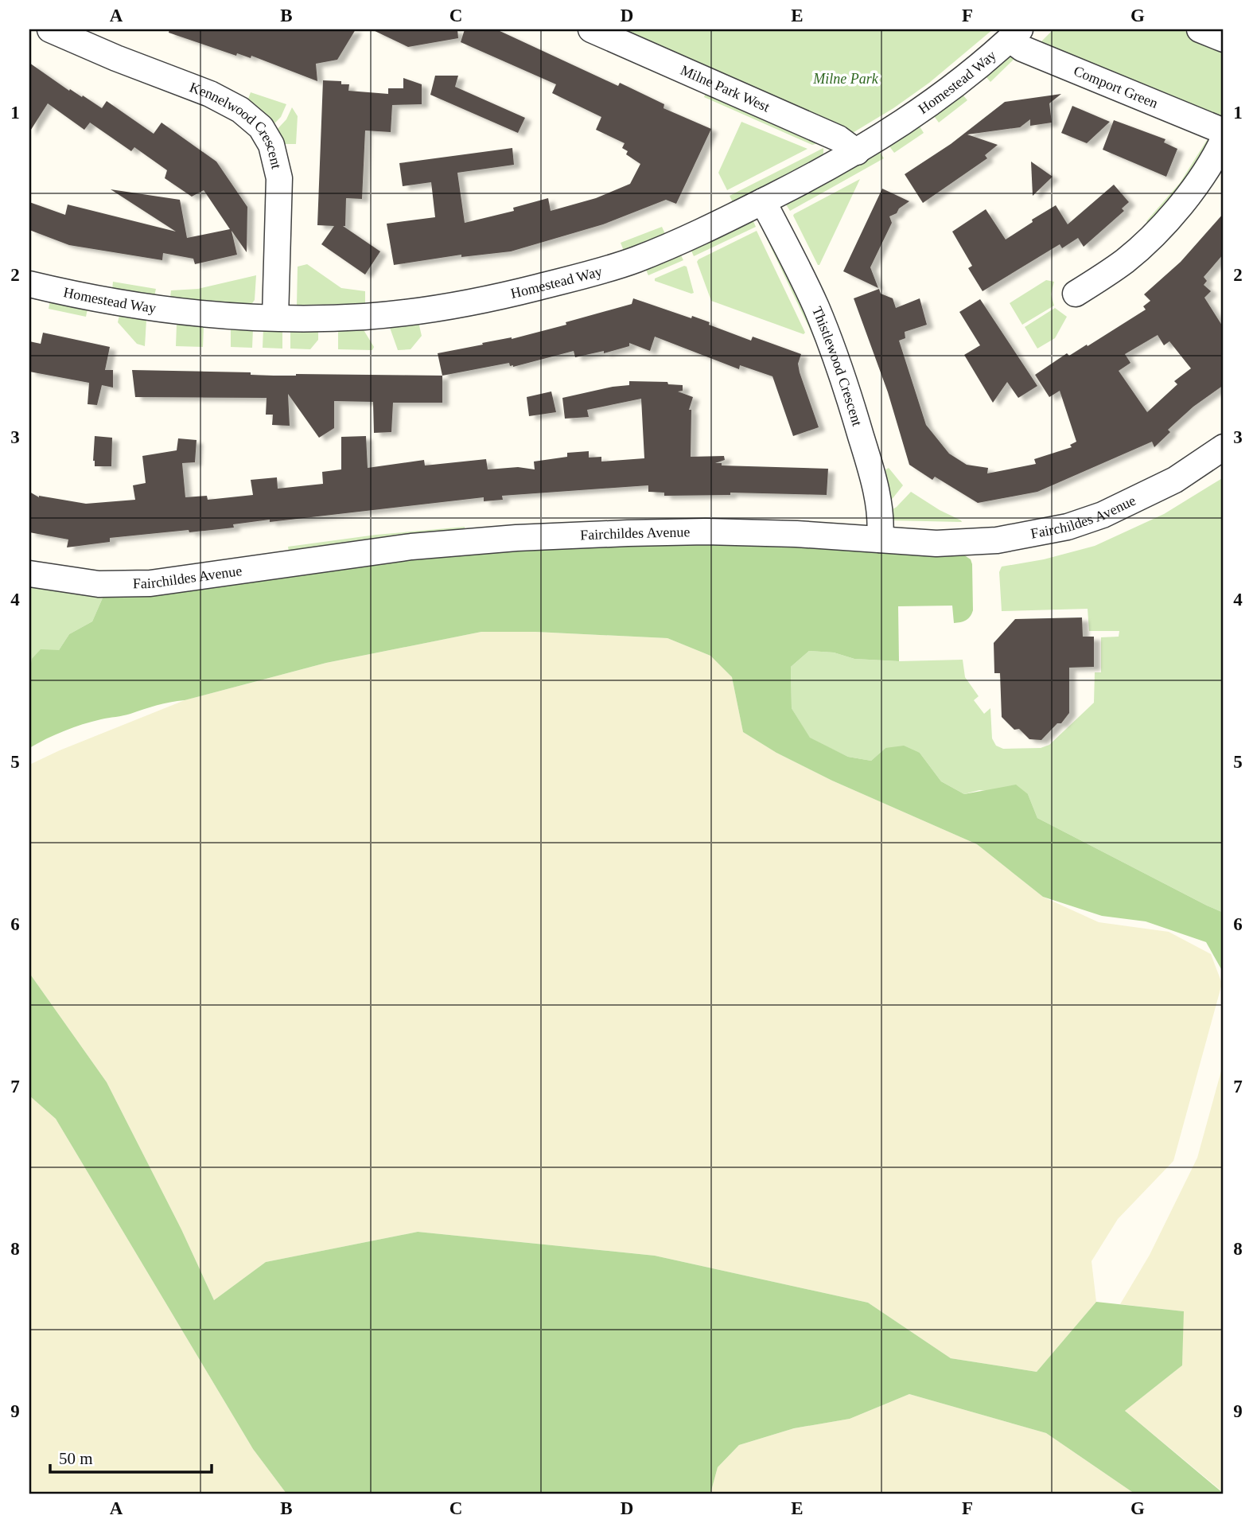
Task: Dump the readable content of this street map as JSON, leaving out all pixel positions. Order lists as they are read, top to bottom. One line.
{"streets":{"street":["Homestead Way","Comport Green","Milne Park West","Kennelwood Crescent","Thistlewood Crescent","Fairchildes Avenue"]},"crossings":[["Homestead Way","Comport Green"],["Homestead Way","Milne Park West"],["Homestead Way","Kennelwood Crescent"],["Homestead Way","Thistlewood Crescent"],["Thistlewood Crescent","Fairchildes Avenue"]],"parks":["Milne Park"],"scale_bar":"50 m","grid":{"columns":["A","B","C","D","E","F","G"],"rows":["1","2","3","4","5","6","7","8","9"]}}
